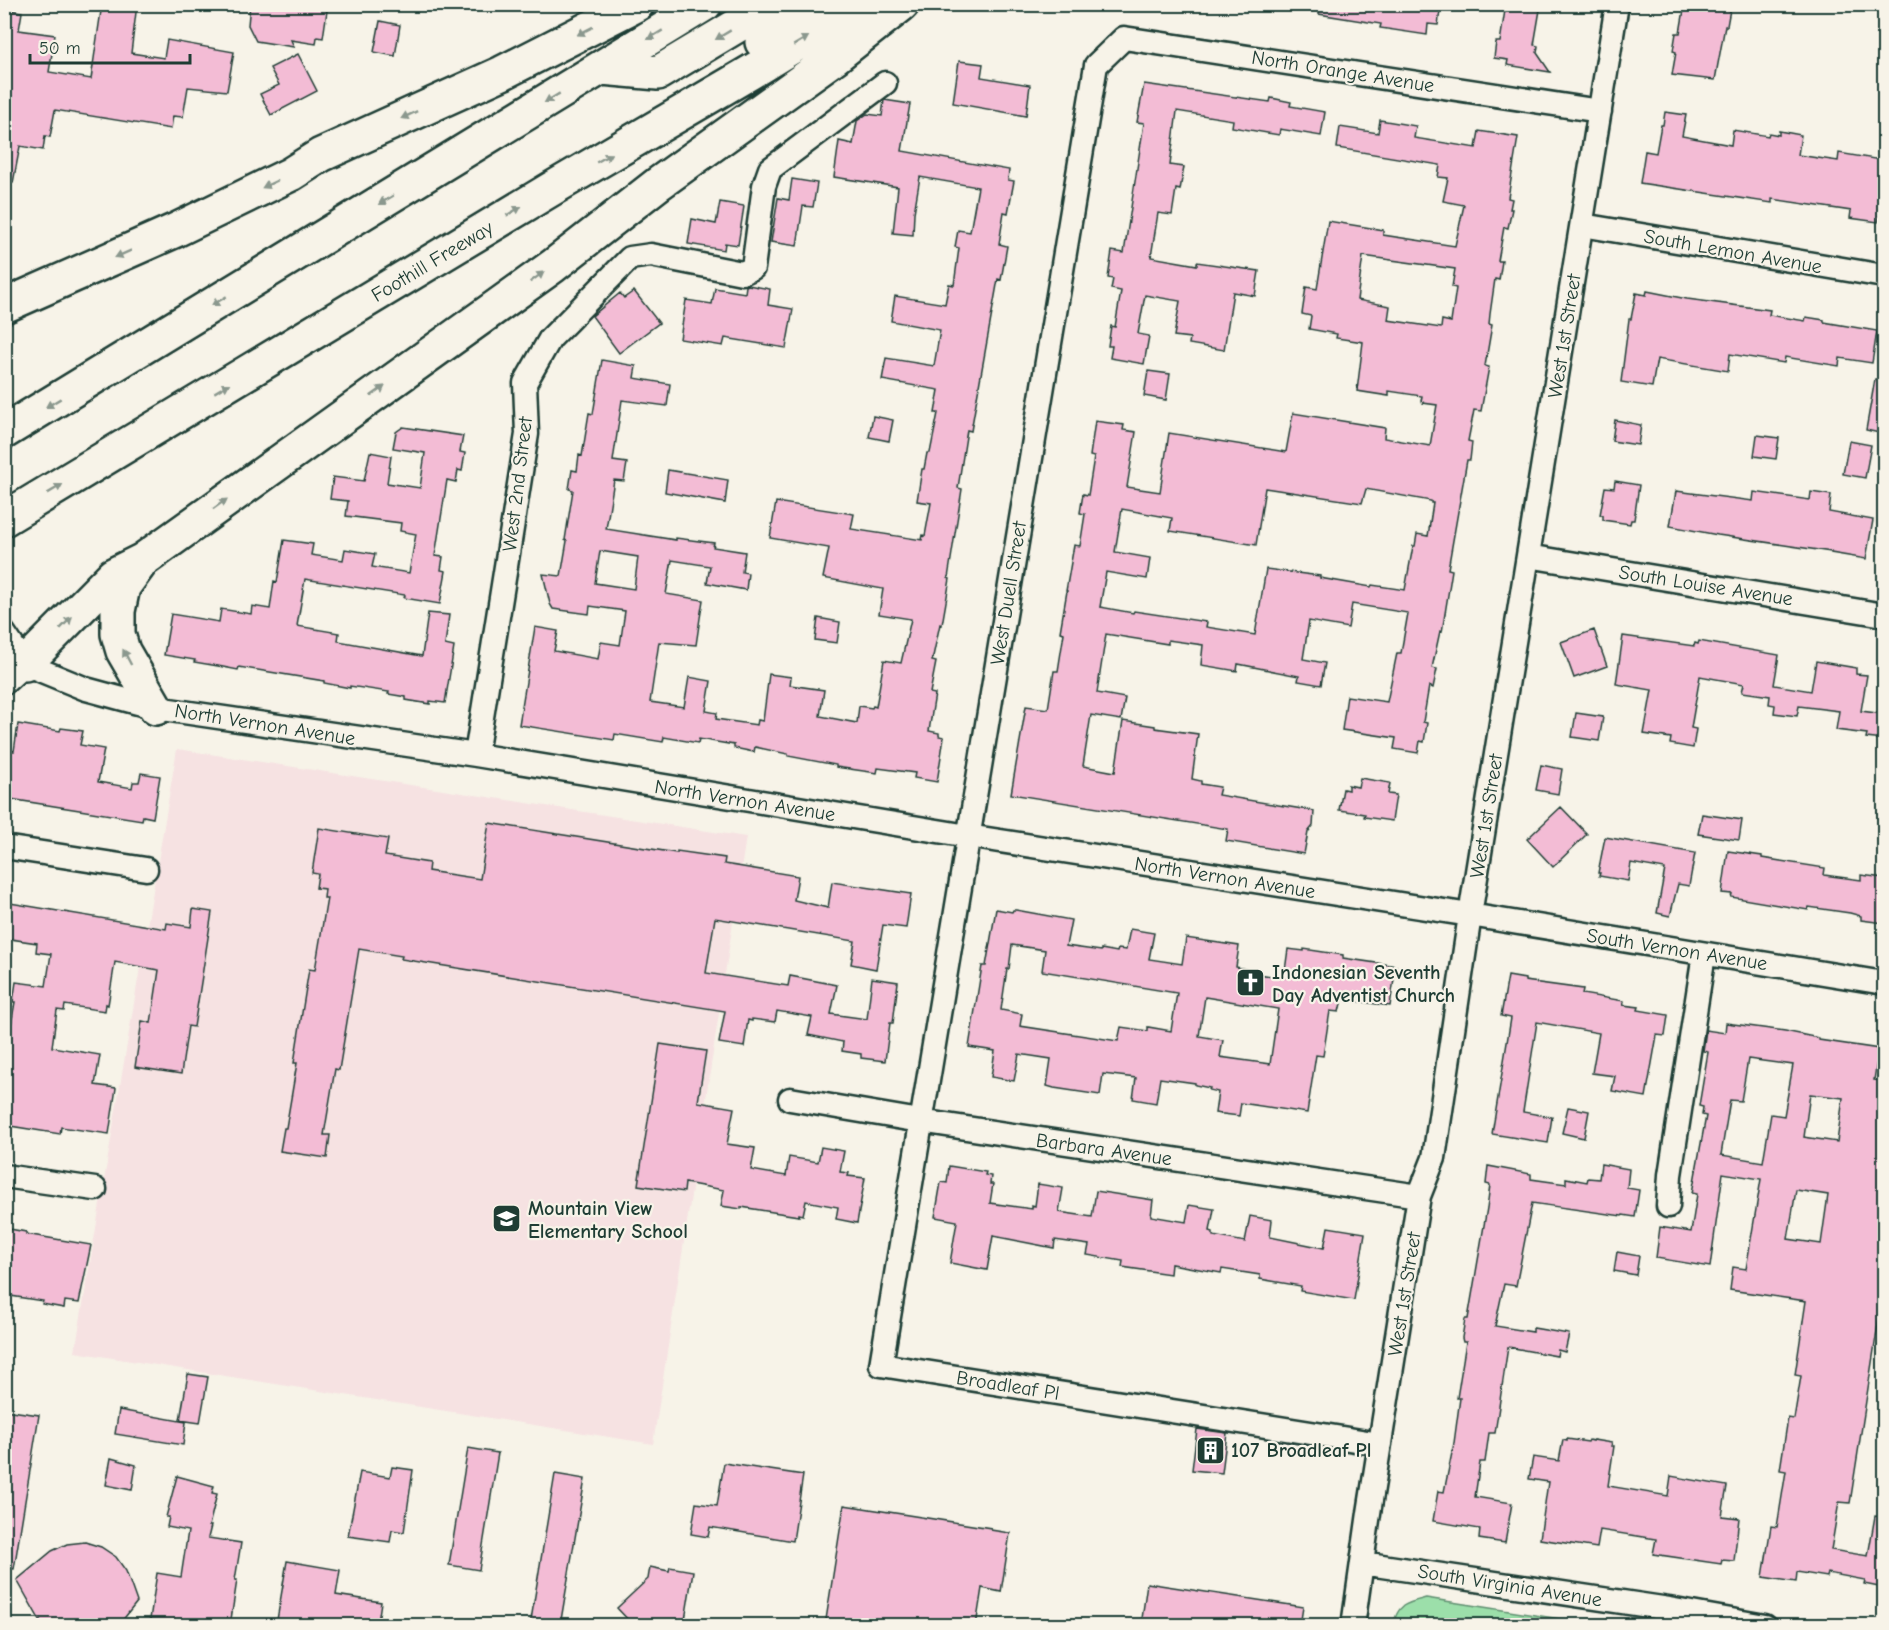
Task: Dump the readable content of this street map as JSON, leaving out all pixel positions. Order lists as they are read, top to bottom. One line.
{"streets":{"highway":["Foothill Freeway"],"street":["North Orange Avenue","South Lemon Avenue","West 1st Street","West 2nd Street","South Louise Avenue","West Duell Street","North Vernon Avenue","South Vernon Avenue","Barbara Avenue","Broadleaf Pl","South Virginia Avenue"]},"crossings":[["North Orange Avenue","West 1st Street"],["North Orange Avenue","West Duell Street"],["South Lemon Avenue","West 1st Street"],["West 1st Street","South Louise Avenue"],["West 1st Street","North Vernon Avenue"],["West 1st Street","South Vernon Avenue"],["West 1st Street","Barbara Avenue"],["West 1st Street","Broadleaf Pl"],["West 1st Street","South Virginia Avenue"],["West 2nd Street","North Vernon Avenue"],["West Duell Street","North Vernon Avenue"],["West Duell Street","Barbara Avenue"],["West Duell Street","Broadleaf Pl"],["North Vernon Avenue","South Vernon Avenue"],["Barbara Avenue","Broadleaf Pl"]],"places":{"church":["Indonesian Seventh Day Adventist Church"],"school or university":["Mountain View Elementary School"],"building":["107 Broadleaf Pl"]},"scale_bar":"50 m"}
